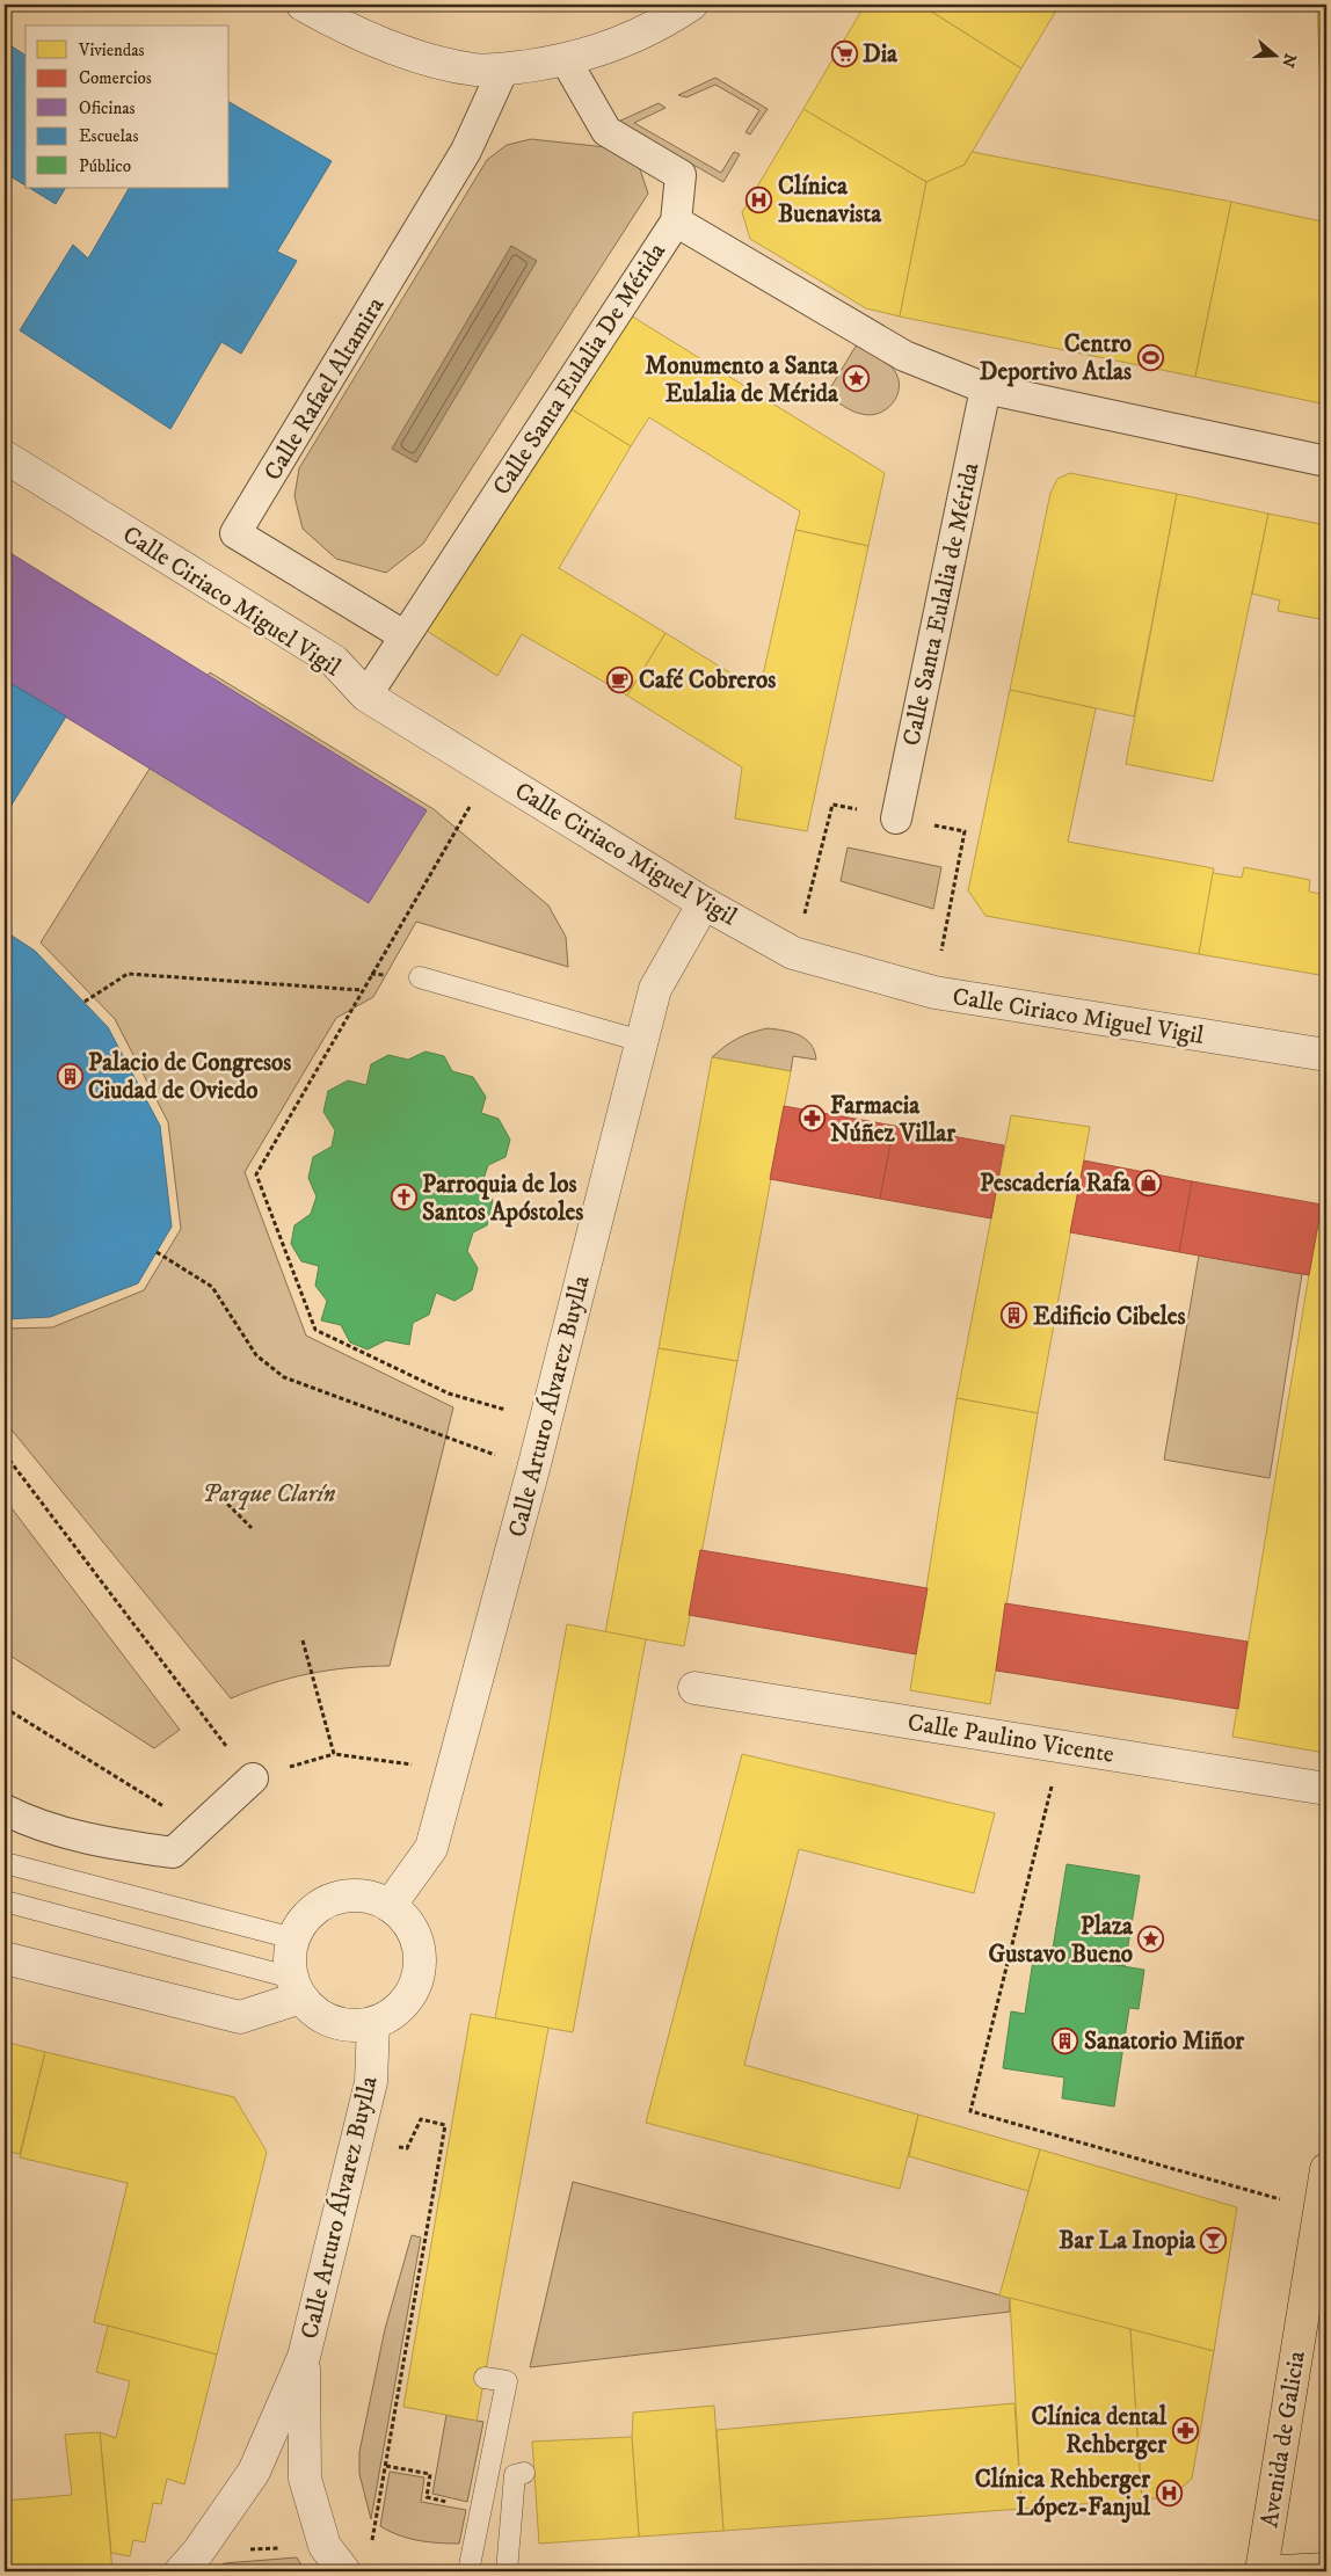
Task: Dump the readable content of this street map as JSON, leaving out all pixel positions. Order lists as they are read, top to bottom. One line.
{"streets":{"highway":["Avenida de Galicia"],"street":["Calle Santa Eulalia De Mérida","Calle Rafael Altamira","Calle Ciriaco Miguel Vigil","Calle Santa Eulalia de Mérida","Calle Arturo Álvarez Buylla","Calle Paulino Vicente"]},"crossings":[["Calle Santa Eulalia De Mérida","Calle Rafael Altamira"],["Calle Santa Eulalia De Mérida","Calle Ciriaco Miguel Vigil"],["Calle Santa Eulalia De Mérida","Calle Santa Eulalia de Mérida"],["Calle Ciriaco Miguel Vigil","Calle Arturo Álvarez Buylla"]],"parks":["Parque Clarín"],"places":{"supermarket":["Dia"],"hospital":["Clínica Buenavista","Clínica Rehberger López-Fanjul"],"sports":["Centro Deportivo Atlas"],"place":["Monumento a Santa Eulalia de Mérida","Plaza Gustavo Bueno"],"cafe":["Café Cobreros"],"building":["Palacio de Congresos Ciudad de Oviedo","Edificio Cibeles","Sanatorio Miñor"],"pharmacy":["Farmacia Núñez Villar","Clínica dental Rehberger"],"shop":["Pescadería Rafa"],"church":["Parroquia de los Santos Apóstoles"],"bar":["Bar La Inopia"]},"legend":["Viviendas","Comercios","Oficinas","Escuelas","Público"],"north":"right"}
